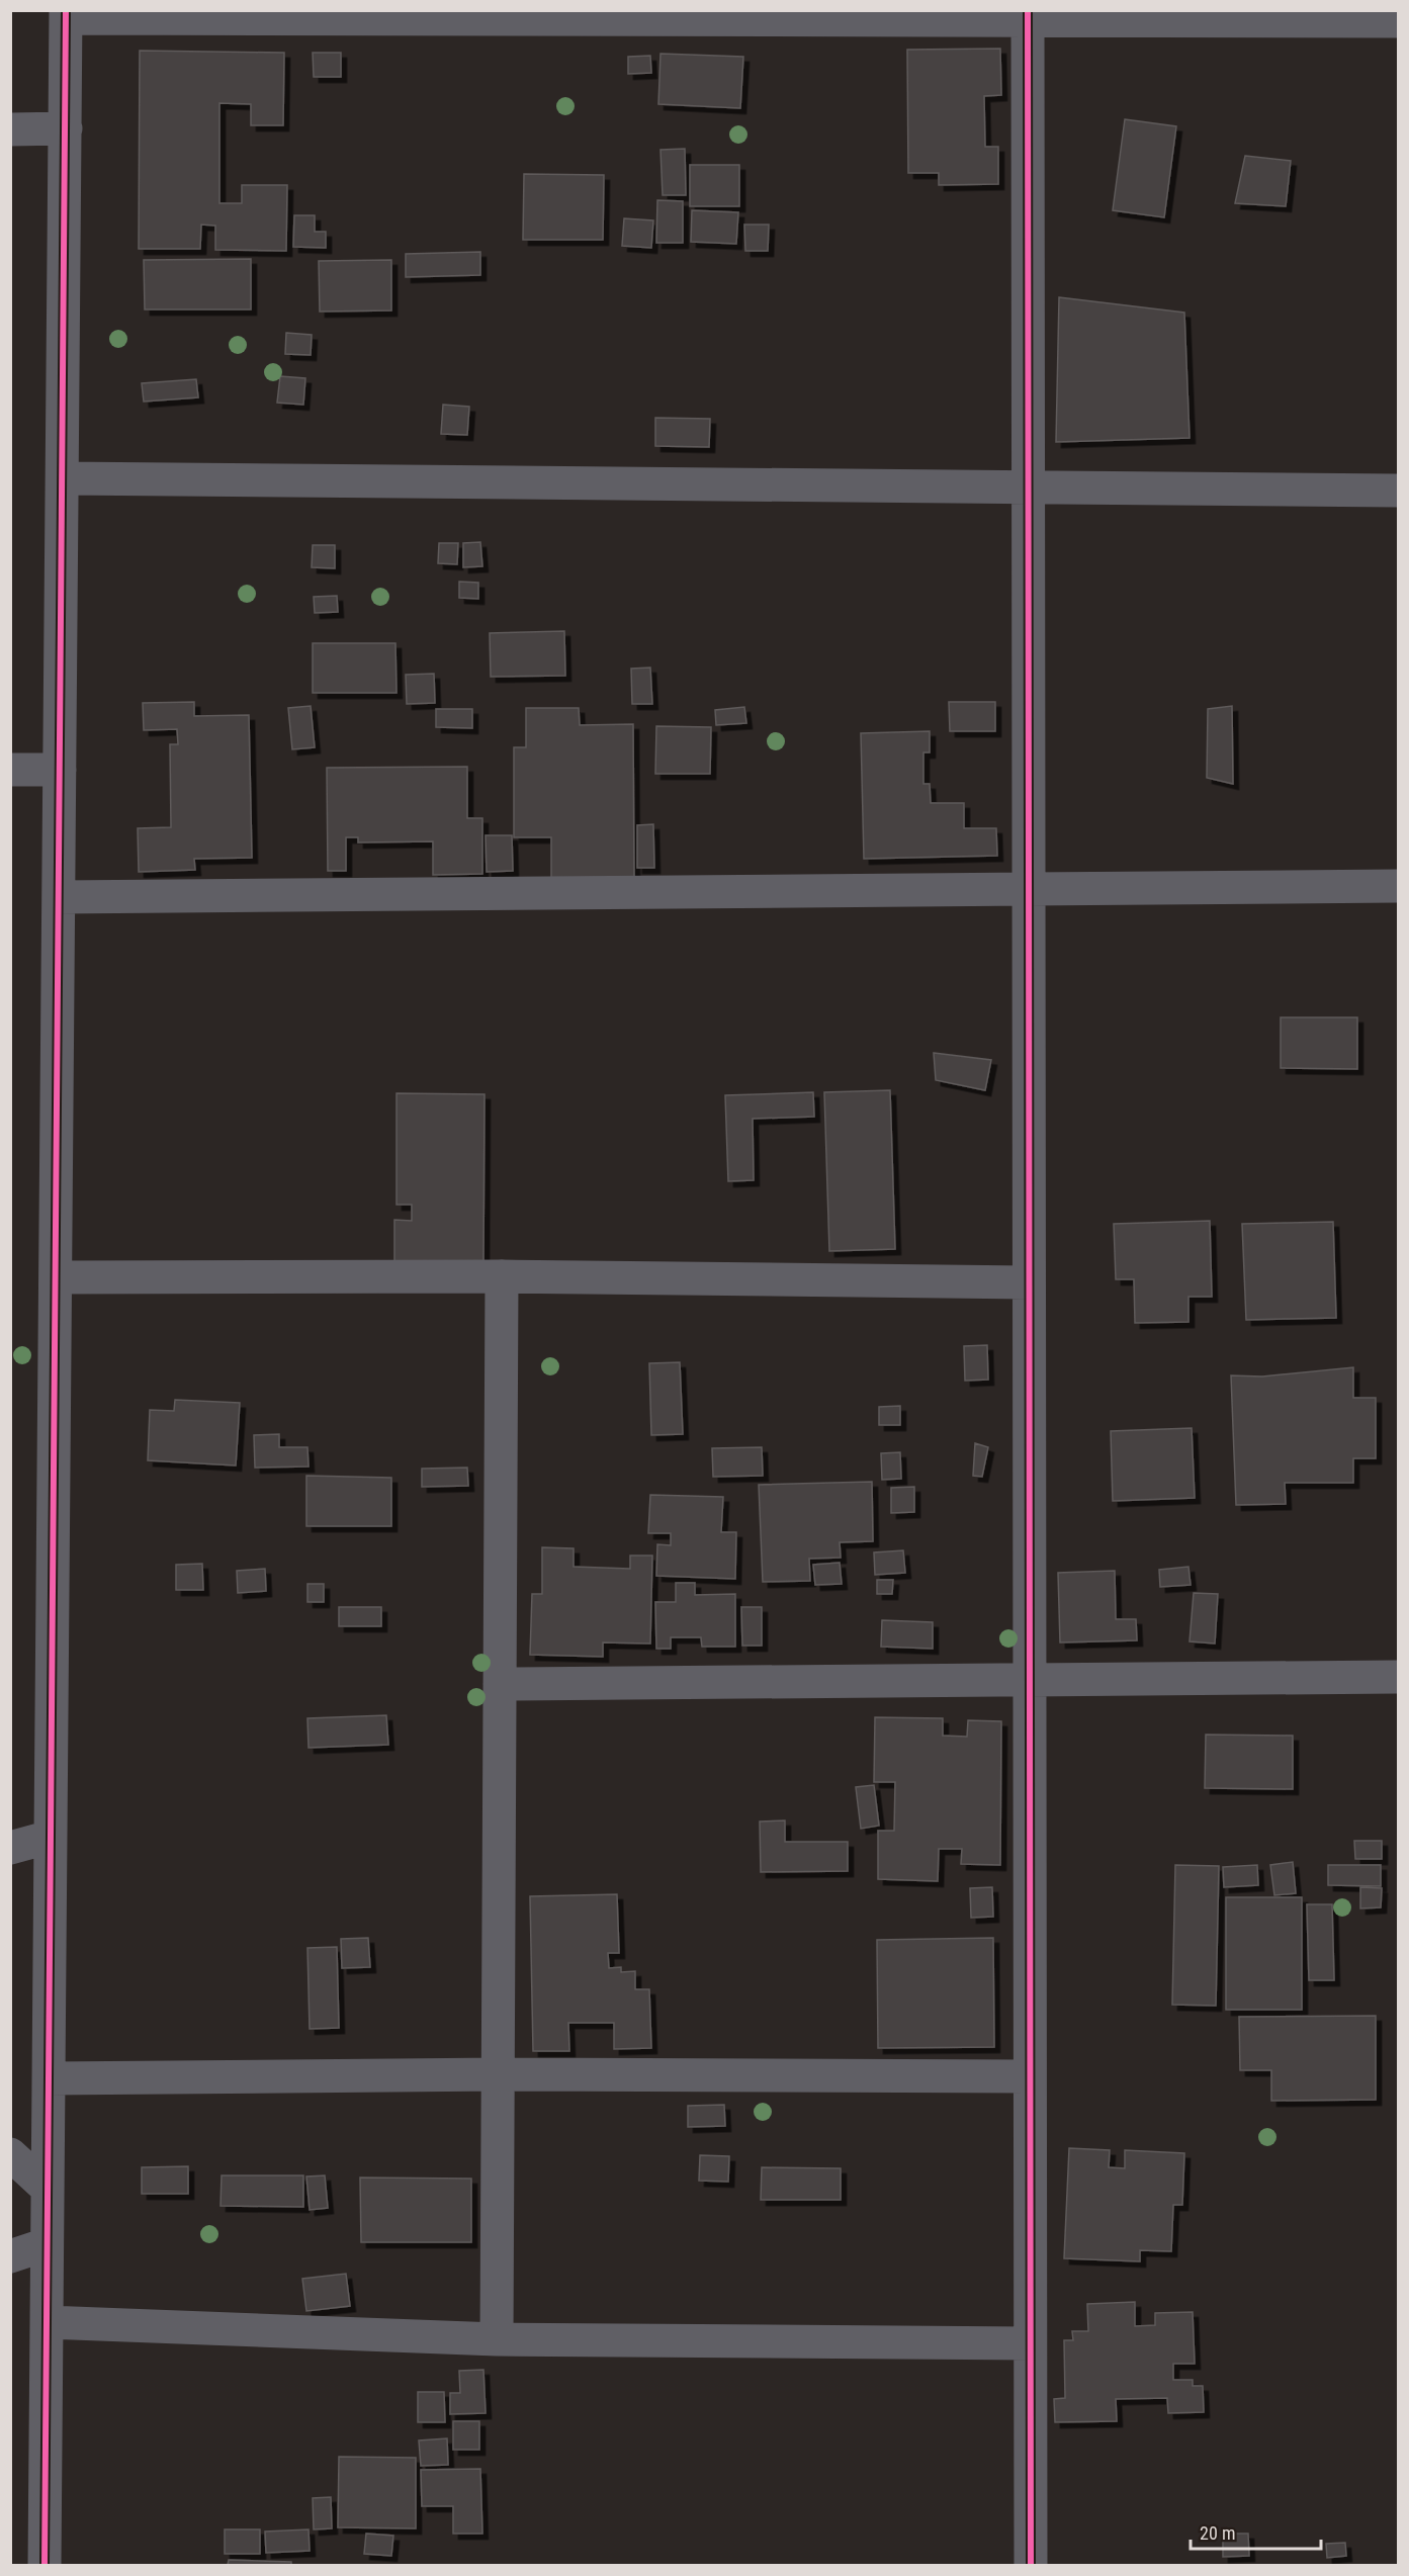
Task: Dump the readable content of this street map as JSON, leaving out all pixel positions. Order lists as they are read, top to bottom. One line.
{"scale_bar":"20 m"}
